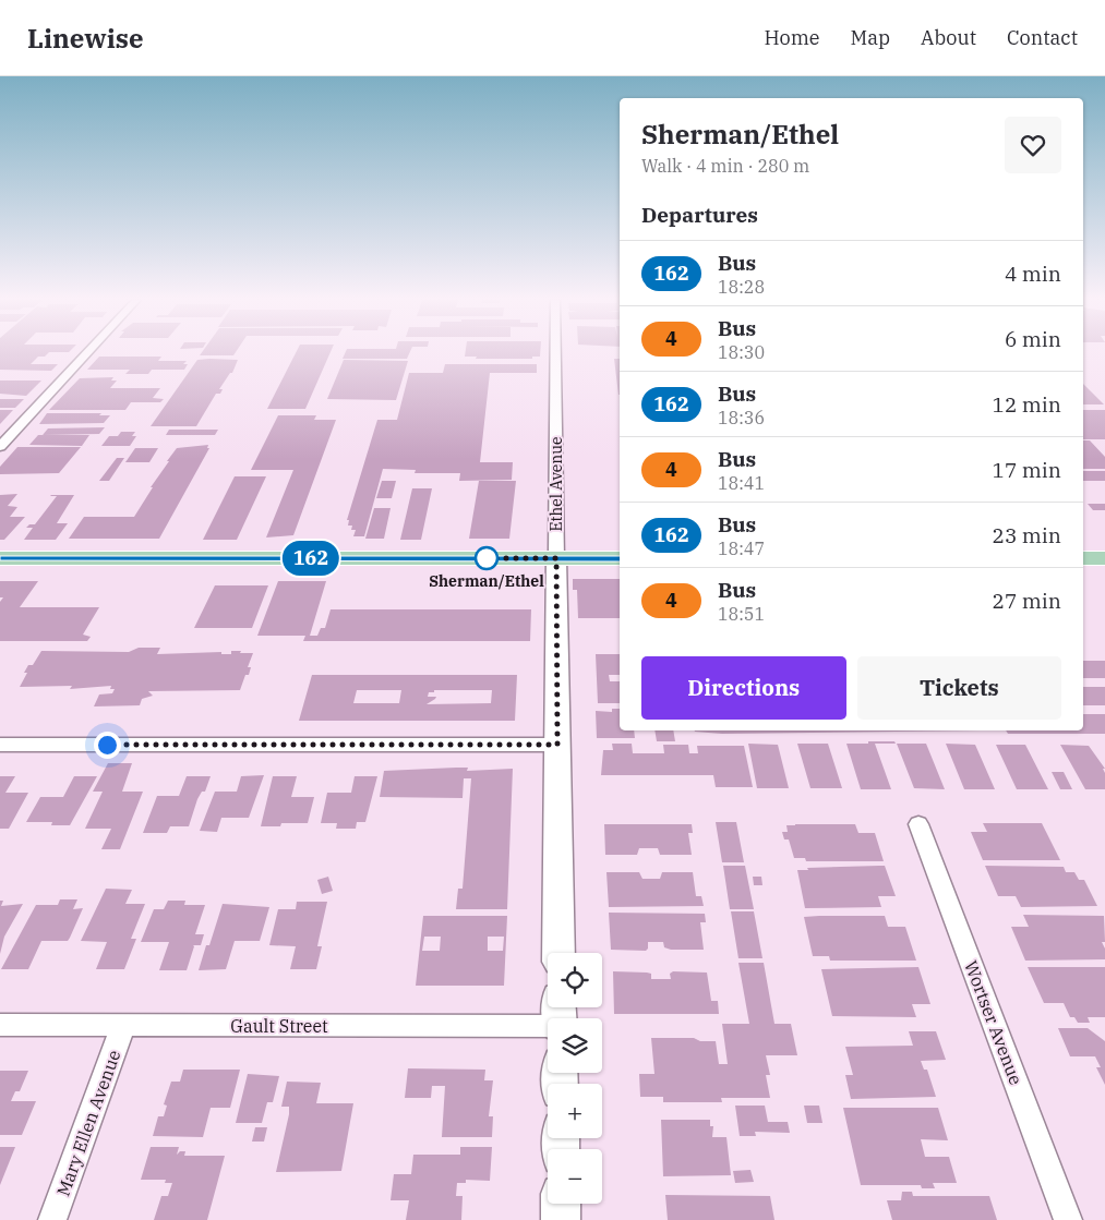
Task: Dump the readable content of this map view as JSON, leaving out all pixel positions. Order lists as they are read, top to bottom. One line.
{"streets":{"street":["Ethel Avenue","Wortser Avenue","Gault Street","Mary Ellen Avenue"]},"crossings":[["Gault Street","Mary Ellen Avenue"]],"places":["Sherman/Ethel"],"lines":["bus line 162"],"page":{"header":"Linewise","nav":["Home","Map","About","Contact"],"on_map":"162","heading":[["Sherman/Ethel","Walk · 4 min · 280 m"],"Departures"],"list":[{"mark":"162","name":"Bus","note":"18:28","value":"4 min"},{"mark":"4","name":"Bus","note":"18:30","value":"6 min"},{"mark":"162","name":"Bus","note":"18:36","value":"12 min"},{"mark":"4","name":"Bus","note":"18:41","value":"17 min"},{"mark":"162","name":"Bus","note":"18:47","value":"23 min"},{"mark":"4","name":"Bus","note":"18:51","value":"27 min"}],"buttons":["Directions","Tickets"],"map_buttons":["+","−"]}}
